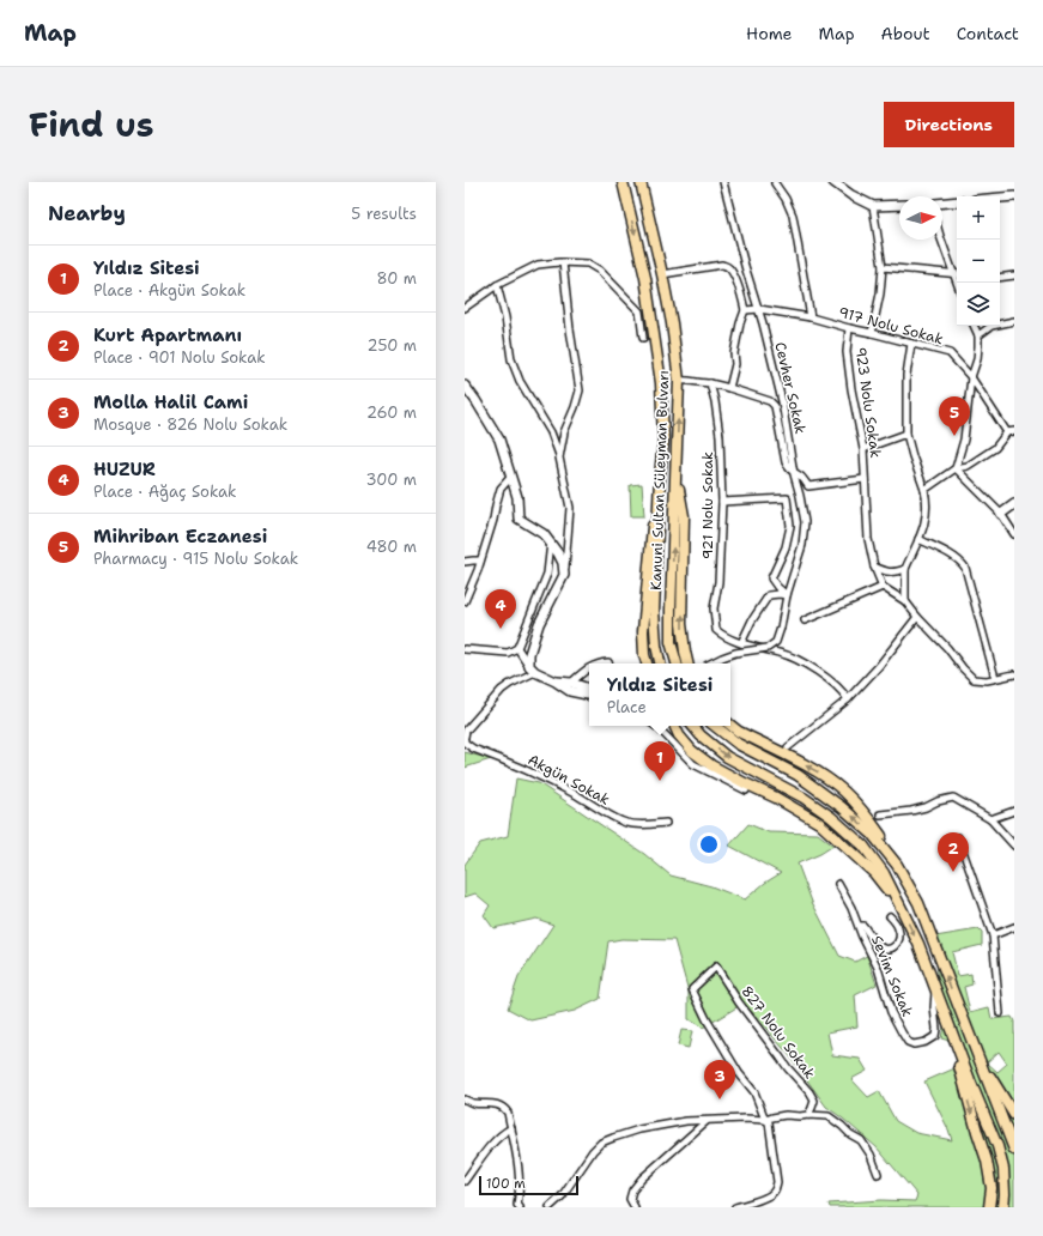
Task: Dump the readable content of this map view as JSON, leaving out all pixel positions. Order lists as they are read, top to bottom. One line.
{"streets":{"main road":["Kanuni Sultan Süleyman Bulvarı"],"street":["917 Nolu Sokak","Cevher Sokak","923 Nolu Sokak","921 Nolu Sokak","Akgün Sokak","Sevim Sokak","827 Nolu Sokak"]},"crossings":[["917 Nolu Sokak","Cevher Sokak"],["917 Nolu Sokak","923 Nolu Sokak"]],"scale_bar":"100 m","north":"right","page":{"header":"Map","nav":["Home","Map","About","Contact"],"title":"Find us","buttons":"Directions","heading":["Nearby","5 results"],"map_buttons":["+","−"],"list":[{"mark":"1","name":"Yıldız Sitesi","note":"Place · Akgün Sokak","value":"80 m"},{"mark":"2","name":"Kurt Apartmanı","note":"Place · 901 Nolu Sokak","value":"250 m"},{"mark":"3","name":"Molla Halil Cami","note":"Mosque · 826 Nolu Sokak","value":"260 m"},{"mark":"4","name":"HUZUR","note":"Place · Ağaç Sokak","value":"300 m"},{"mark":"5","name":"Mihriban Eczanesi","note":"Pharmacy · 915 Nolu Sokak","value":"480 m"}],"pins":["5","4","1","2","3"],"popup":["Yıldız Sitesi","Place"],"scale":"100 m"}}
